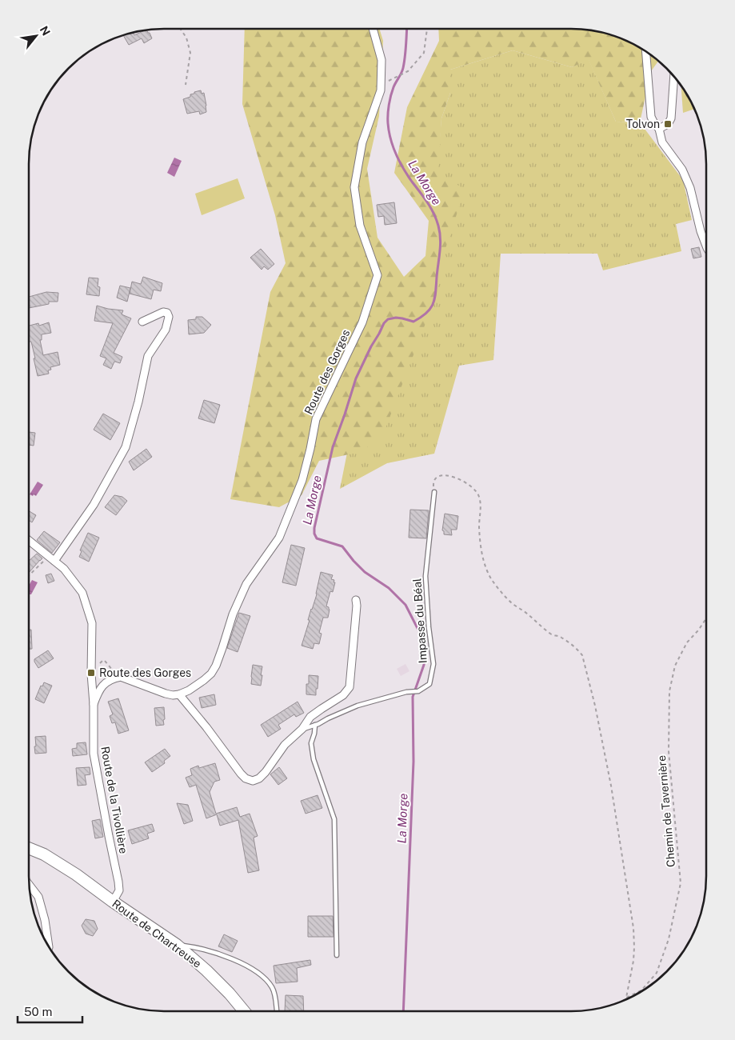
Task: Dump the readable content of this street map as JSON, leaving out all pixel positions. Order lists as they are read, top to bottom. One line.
{"streets":{"main road":["Route de Chartreuse"],"street":["Route des Gorges","Route de la Tivollière"],"lane":["Impasse du Béal"],"path":["Chemin de Tavernière"]},"crossings":[["Route de la Tivollière","Route de Chartreuse"]],"water":["La Morge"],"places":{"transit":["Tolvon","Route des Gorges"]},"scale_bar":"50 m","north":"top right"}
